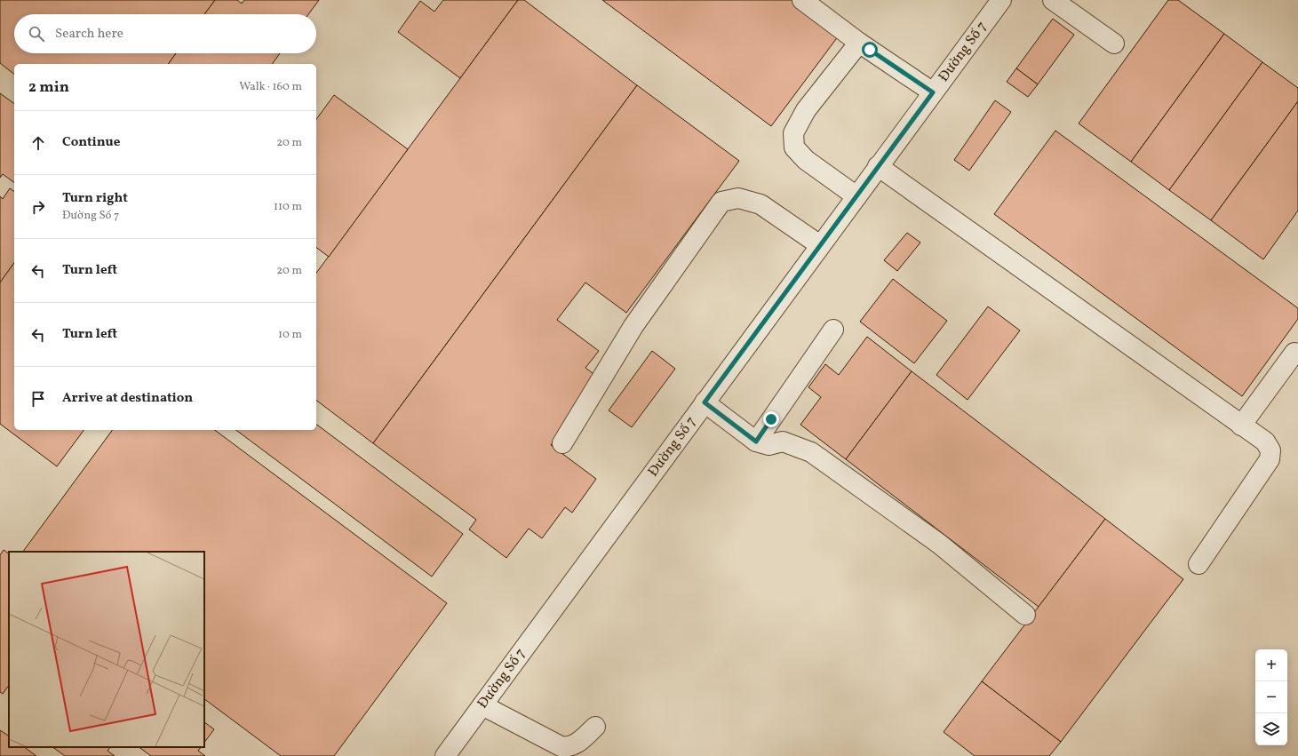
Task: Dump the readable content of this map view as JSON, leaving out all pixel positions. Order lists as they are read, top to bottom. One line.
{"streets":{"street":["Đường Số 7"]},"page":{"search":"Search here","heading":["2 min","Walk · 160 m"],"list":[["Continue","20 m"],["Turn right","Đường Số 7","110 m"],["Turn left","20 m"],["Turn left","10 m"],"Arrive at destination"],"map_buttons":["+","−"]}}
